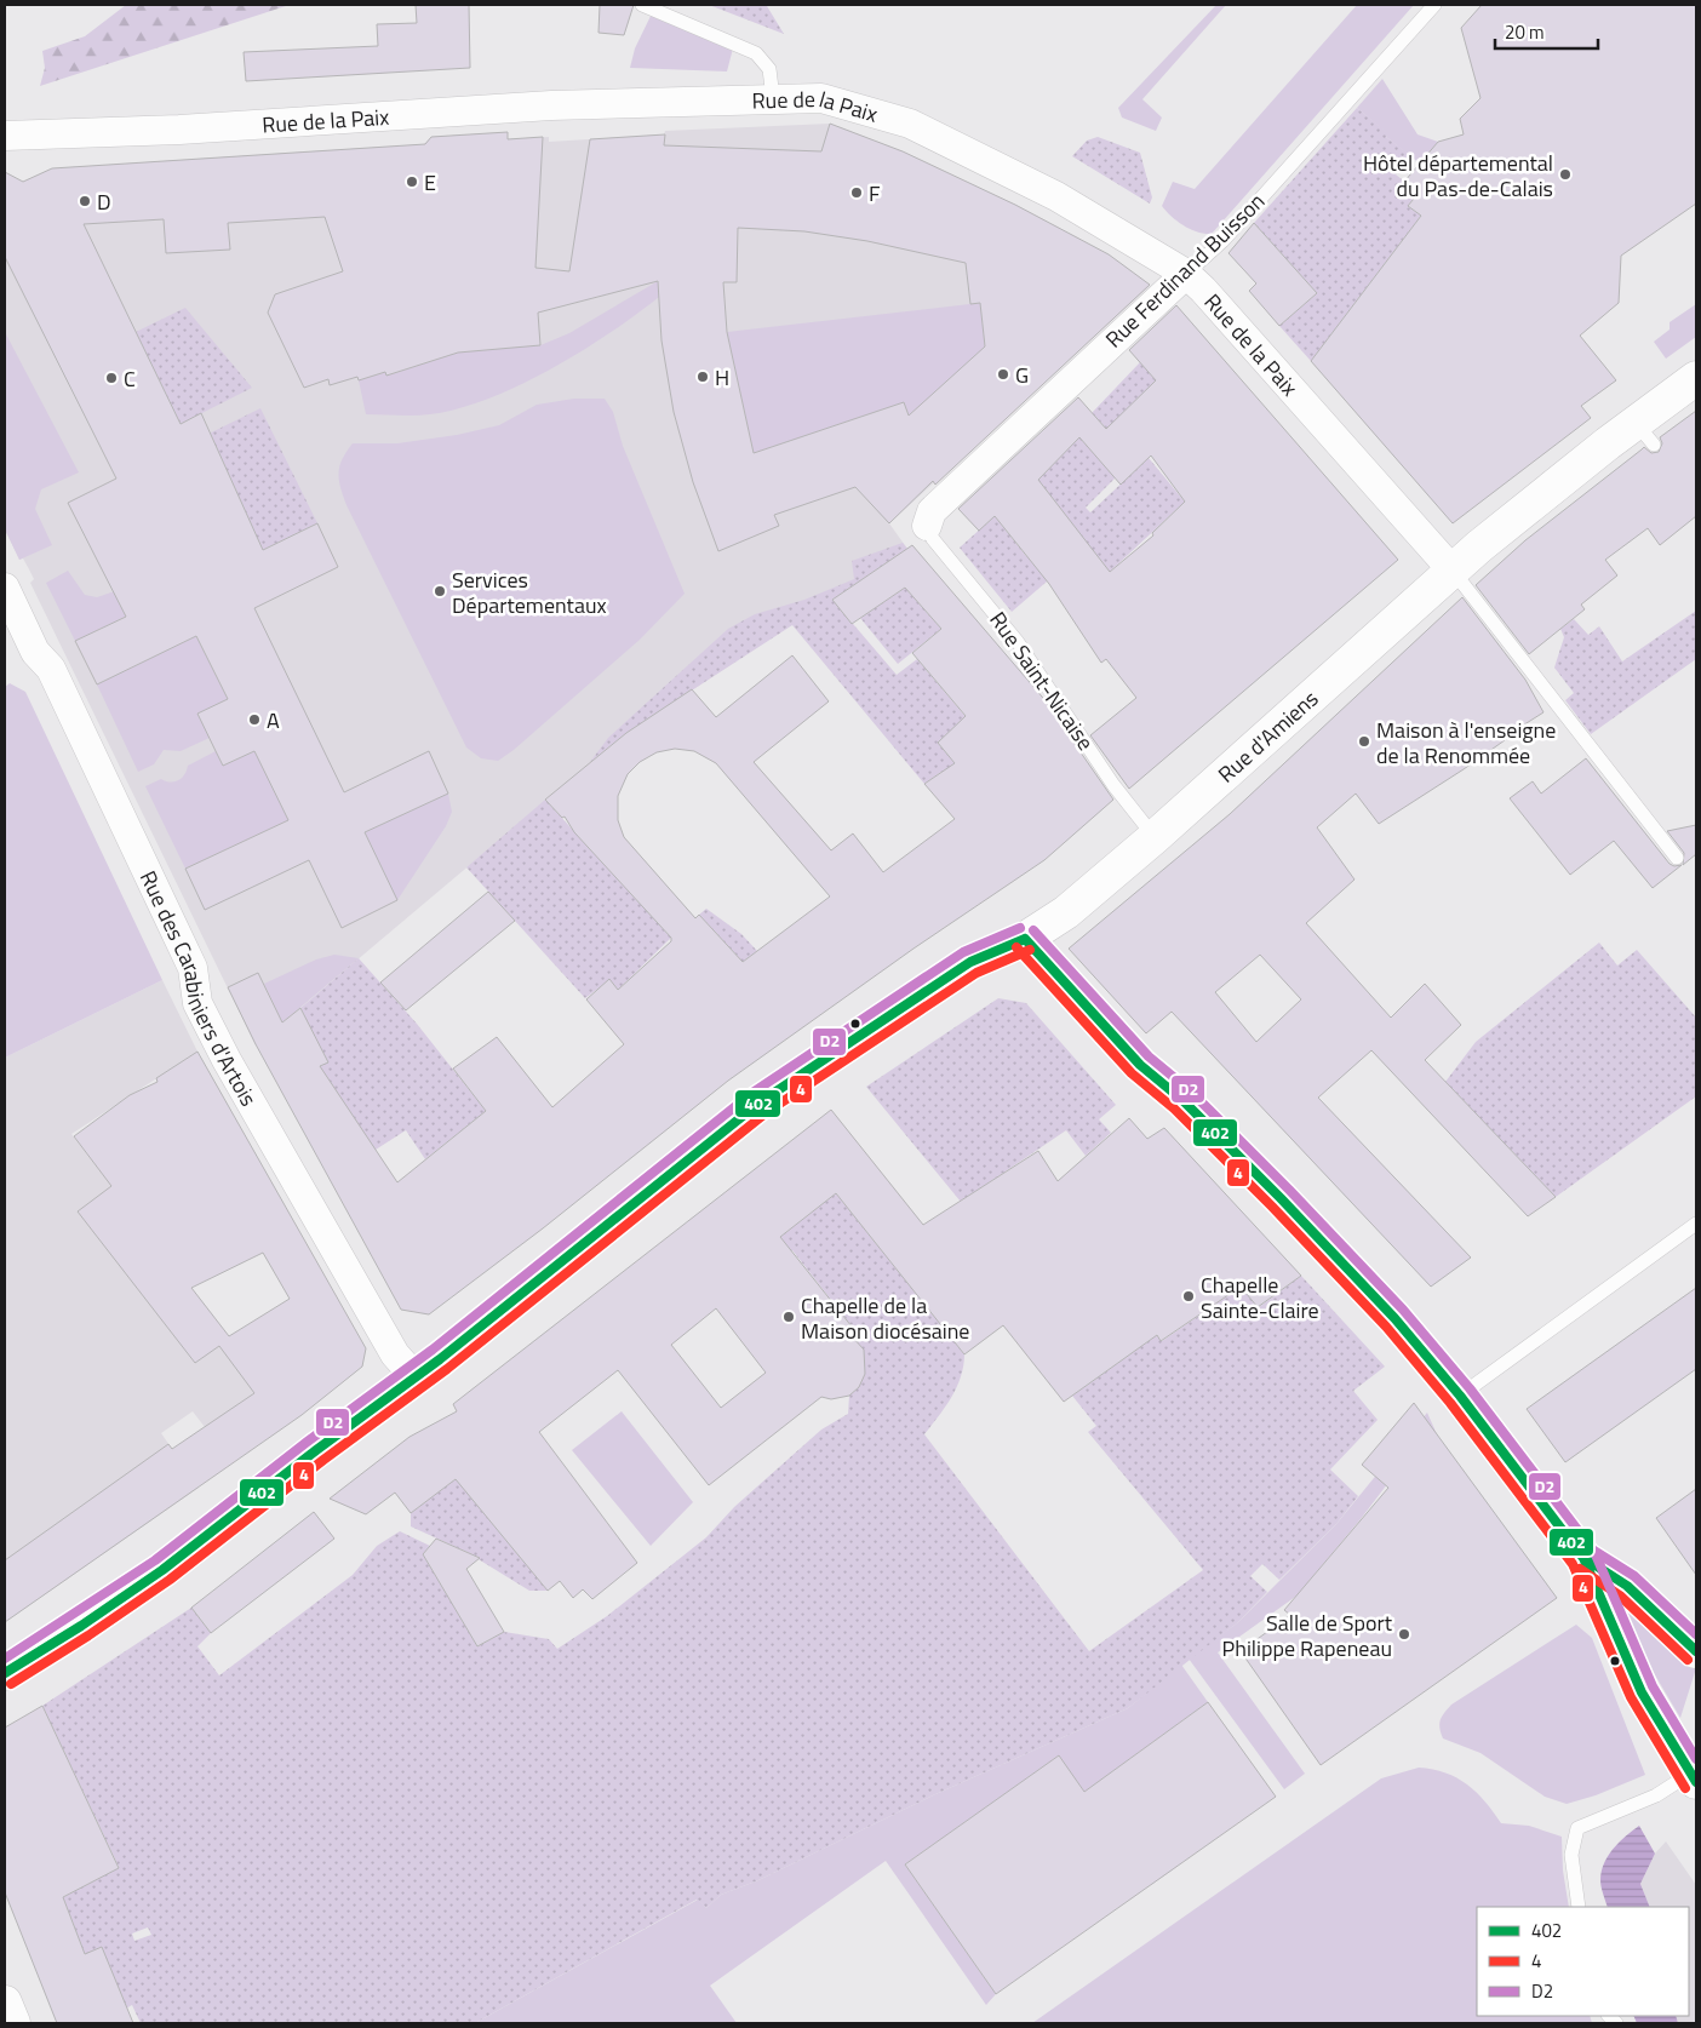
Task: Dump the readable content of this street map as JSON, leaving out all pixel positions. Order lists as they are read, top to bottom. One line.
{"streets":{"street":["Rue de la Paix","Rue Ferdinand Buisson","Rue d'Amiens","Rue des Carabiniers d'Artois"],"lane":["Rue Saint-Nicaise"]},"crossings":[["Rue de la Paix","Rue Ferdinand Buisson"],["Rue de la Paix","Rue d'Amiens"],["Rue Ferdinand Buisson","Rue Saint-Nicaise"],["Rue Saint-Nicaise","Rue d'Amiens"],["Rue d'Amiens","Rue des Carabiniers d'Artois"]],"places":["Hôtel départemental du Pas-de-Calais","E","F","D","G","H","C","Services Départementaux","A","Maison à l'enseigne de la Renommée","Chapelle Sainte-Claire","Chapelle de la Maison diocésaine","Salle de Sport Philippe Rapeneau"],"lines":["transit line D2","transit line 402","transit line 4"],"legend":["402","4","D2"],"scale_bar":"20 m"}
